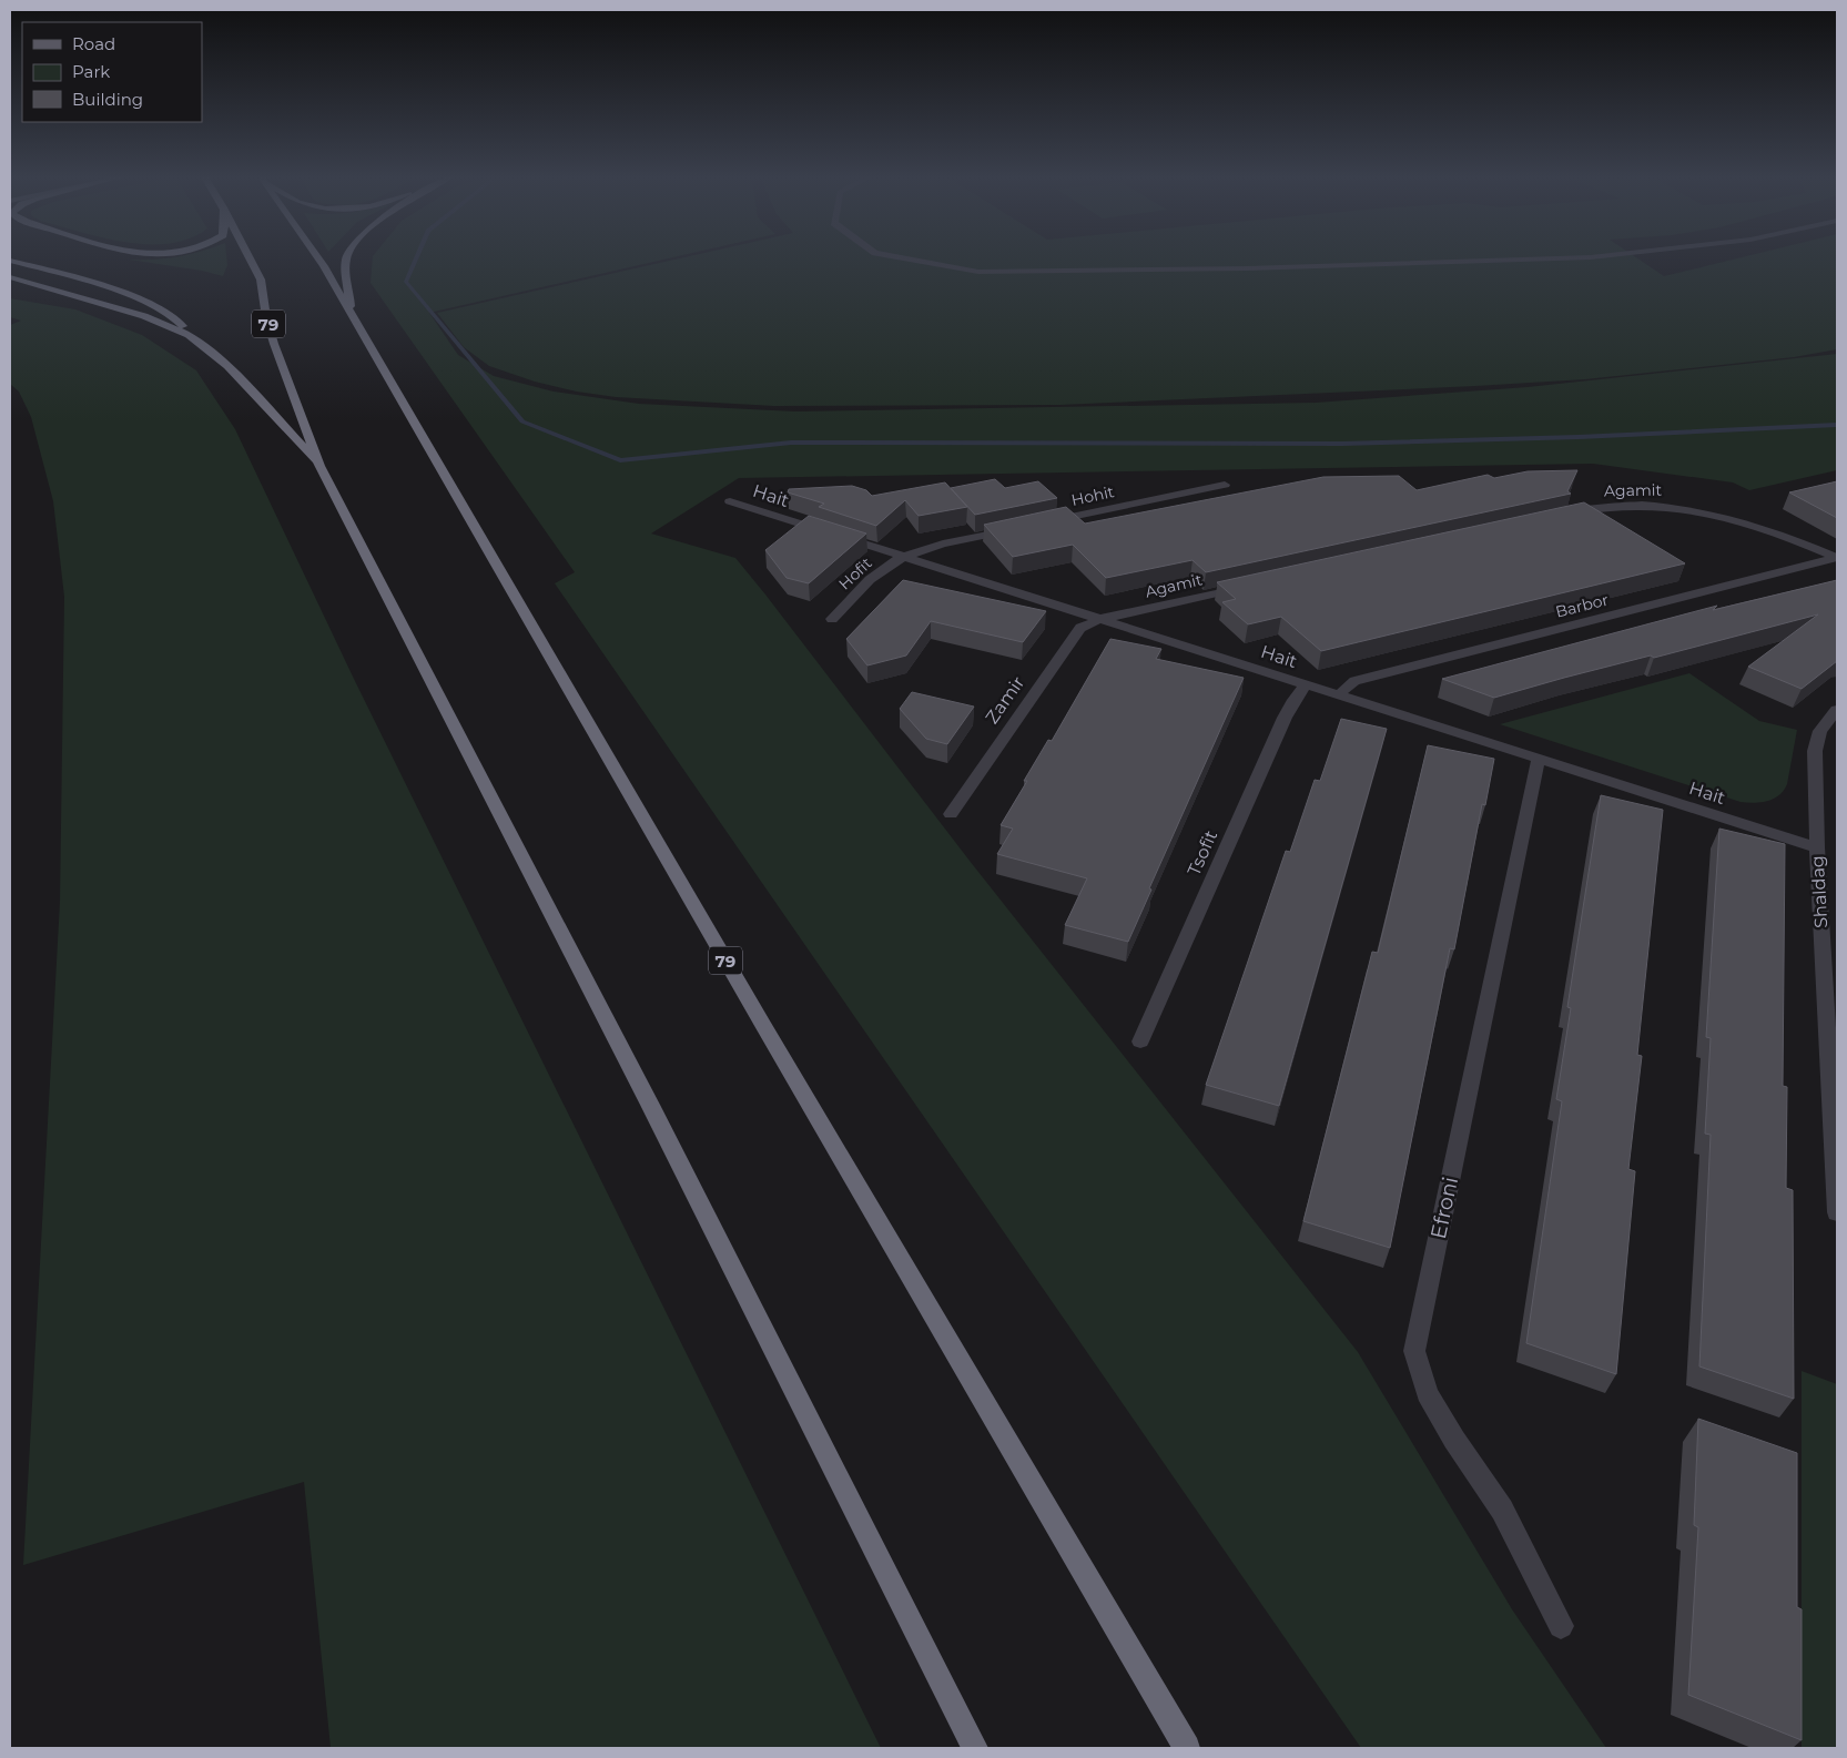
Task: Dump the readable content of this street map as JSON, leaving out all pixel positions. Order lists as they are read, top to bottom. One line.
{"streets":{"highway":["79"],"street":["Agamit","Hait","Hohit","Hofit","Barbor","Zamir","Tsofit","Shaldag","Efroni"]},"crossings":[["Agamit","Hait"],["Agamit","Barbor"],["Agamit","Zamir"],["Hait","Hofit"],["Hait","Barbor"],["Hait","Zamir"],["Hait","Tsofit"],["Hait","Shaldag"],["Hait","Efroni"]],"legend":["Road","Park","Building"]}
